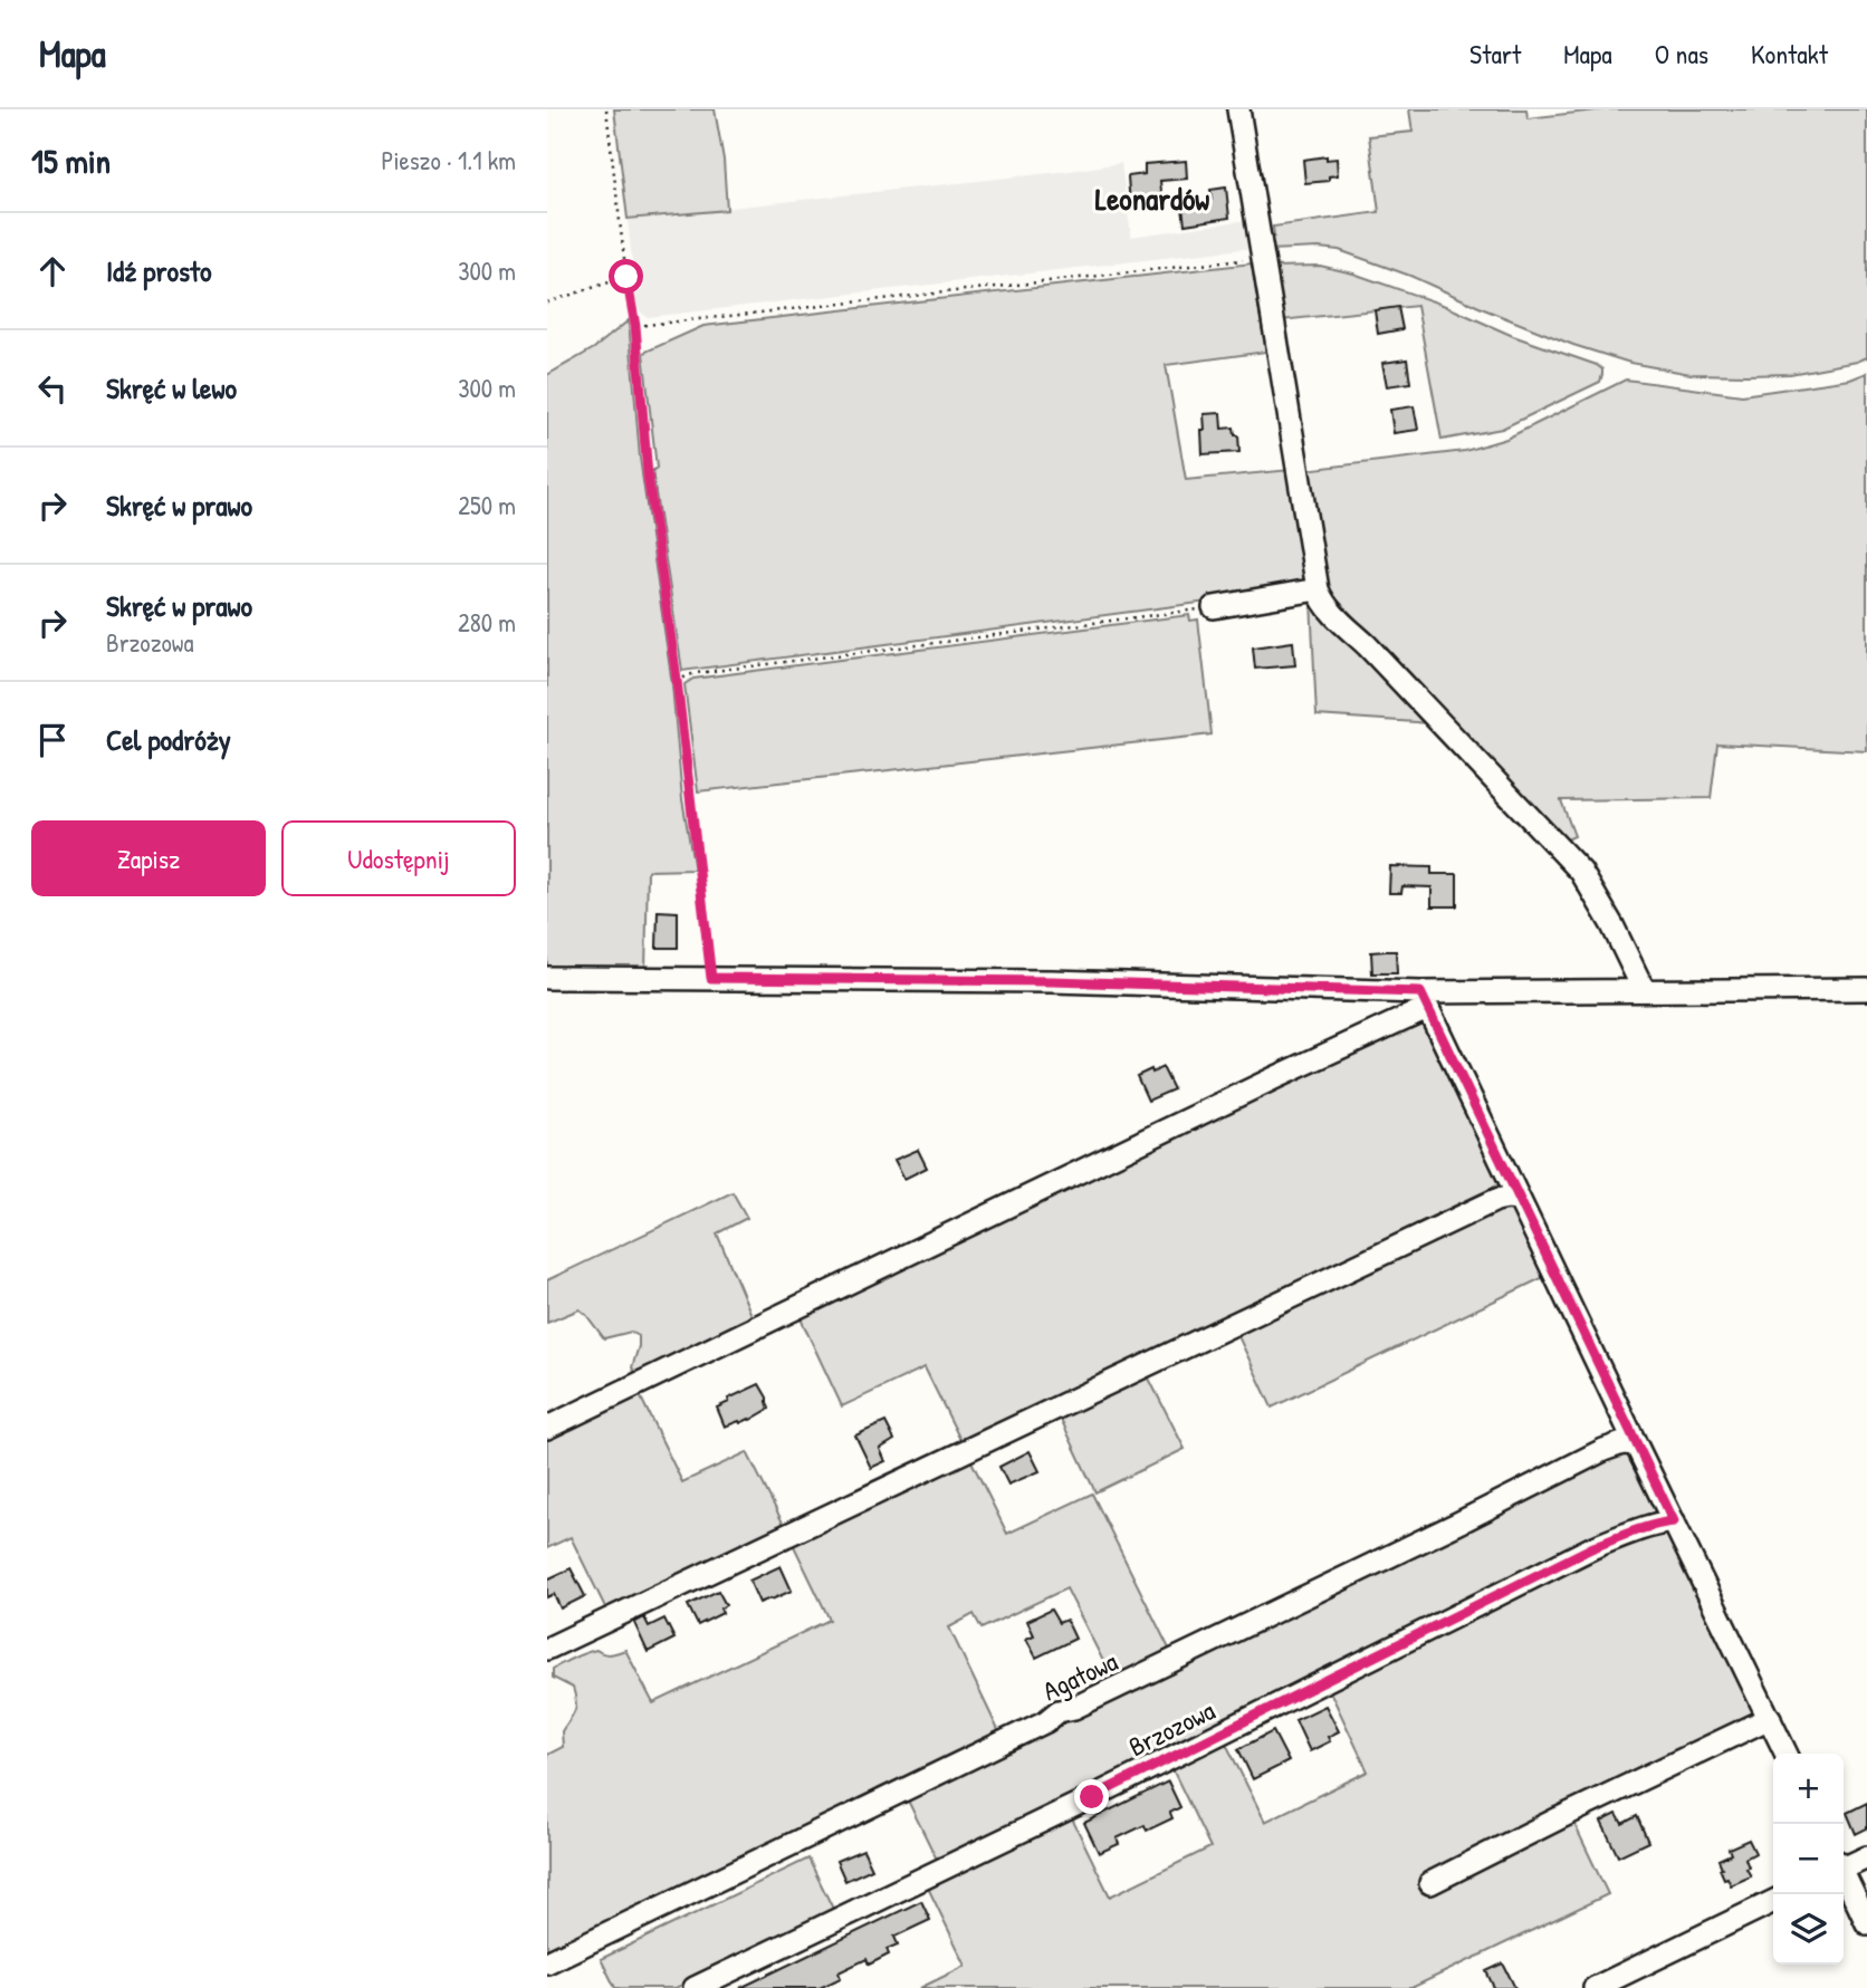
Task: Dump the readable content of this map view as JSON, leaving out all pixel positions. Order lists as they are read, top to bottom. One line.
{"streets":{"street":["Agatowa","Brzozowa"]},"districts":["Leonardów"],"page":{"header":"Mapa","nav":["Start","Mapa","O nas","Kontakt"],"heading":["15 min","Pieszo · 1.1 km"],"list":[["Idź prosto","300 m"],["Skręć w lewo","300 m"],["Skręć w prawo","250 m"],["Skręć w prawo","Brzozowa","280 m"],"Cel podróży"],"buttons":["Zapisz","Udostępnij"],"map_buttons":["+","−"]}}
